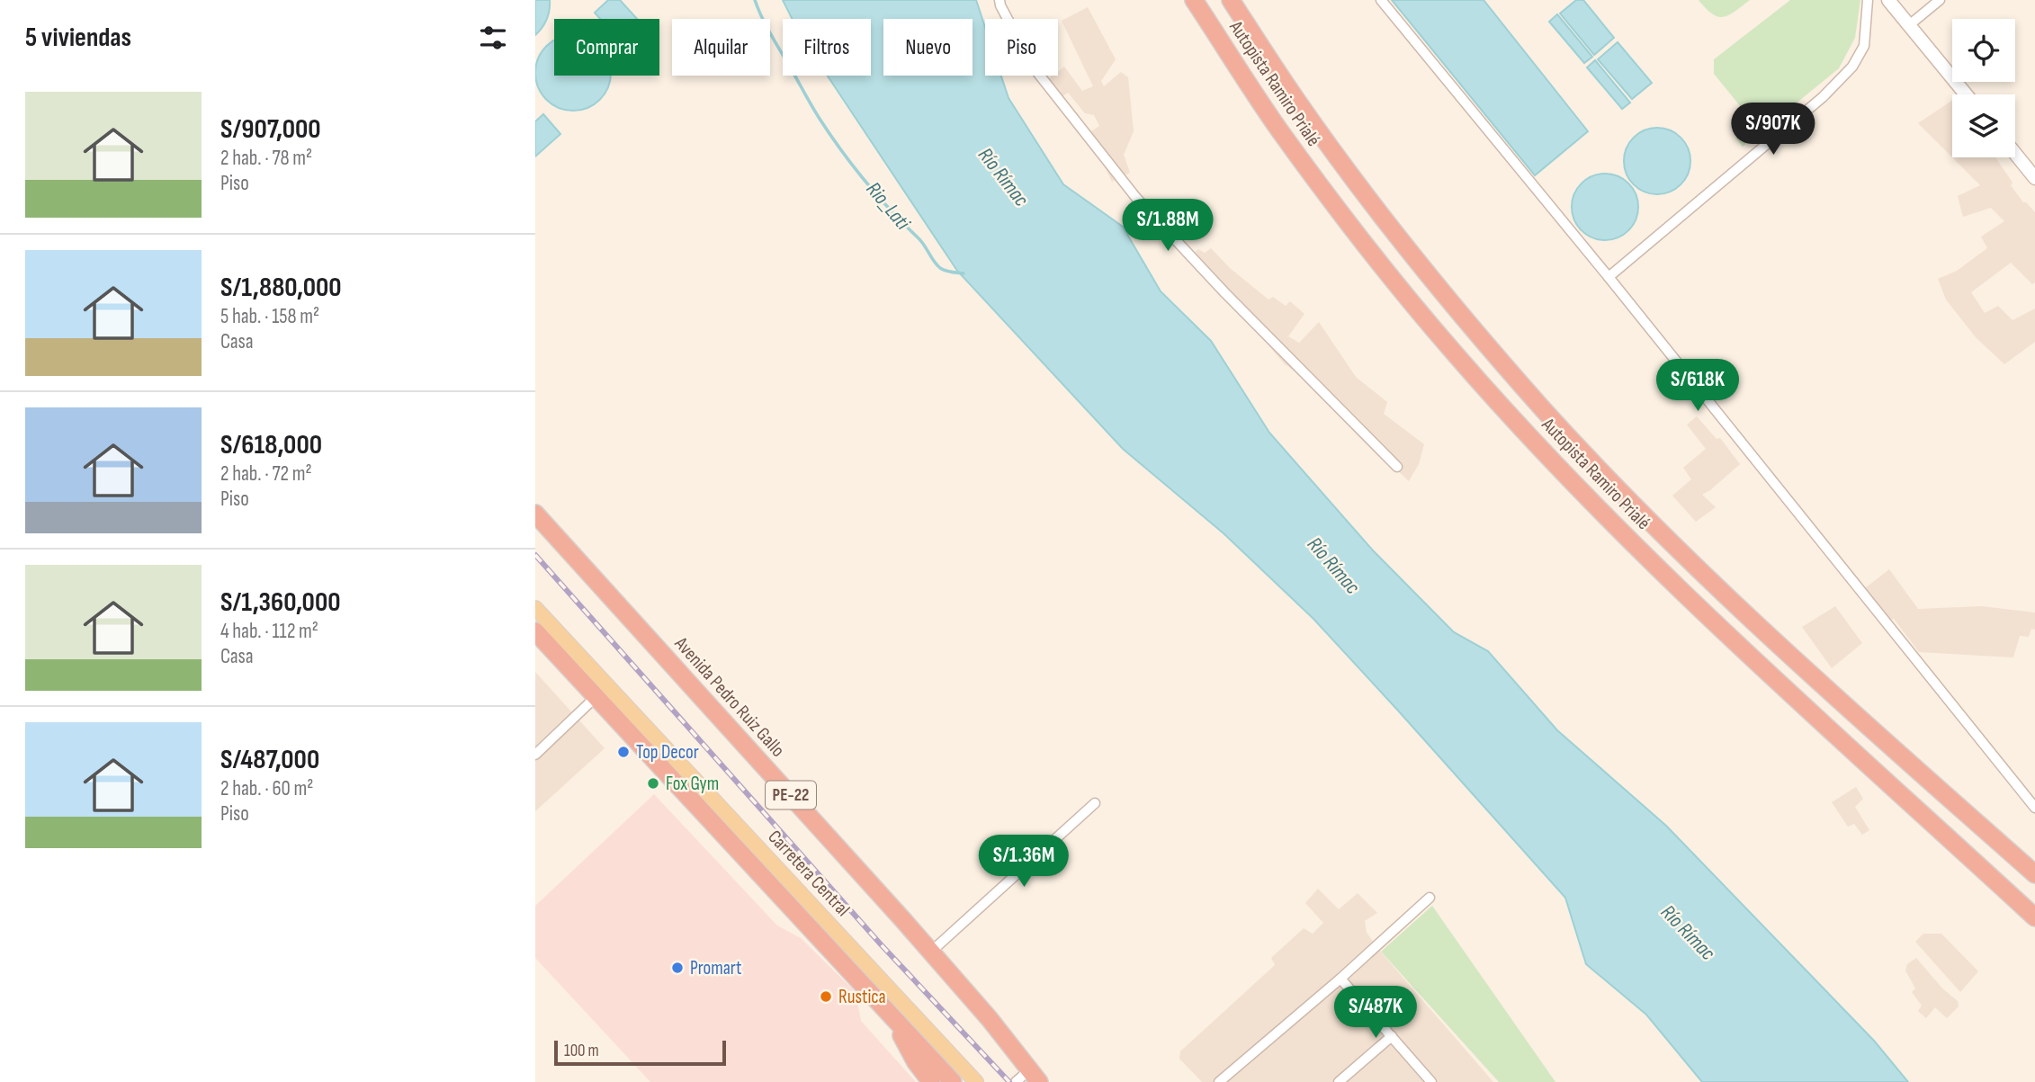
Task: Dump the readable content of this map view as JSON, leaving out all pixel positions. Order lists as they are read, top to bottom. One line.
{"streets":{"highway":["Autopista Ramiro Prialé","Avenida Pedro Ruiz Gallo","PE-22","Carretera Central"]},"water":["Río Rímac","Rio_Lati"],"places":["Top Decor","Fox Gym","Promart","Rustica"],"scale_bar":"100 m","page":{"heading":"5 viviendas","chip":["Comprar","Alquilar","Filtros","Nuevo","Piso"],"list":[{"name":"S/907,000","note":"2 hab. · 78 m² · Piso"},{"name":"S/1,880,000","note":"5 hab. · 158 m² · Casa"},{"name":"S/618,000","note":"2 hab. · 72 m² · Piso"},{"name":"S/1,360,000","note":"4 hab. · 112 m² · Casa"},{"name":"S/487,000","note":"2 hab. · 60 m² · Piso"}],"price":["S/907K","S/1.88M","S/618K","S/1.36M","S/487K"],"scale":"100 m"}}
